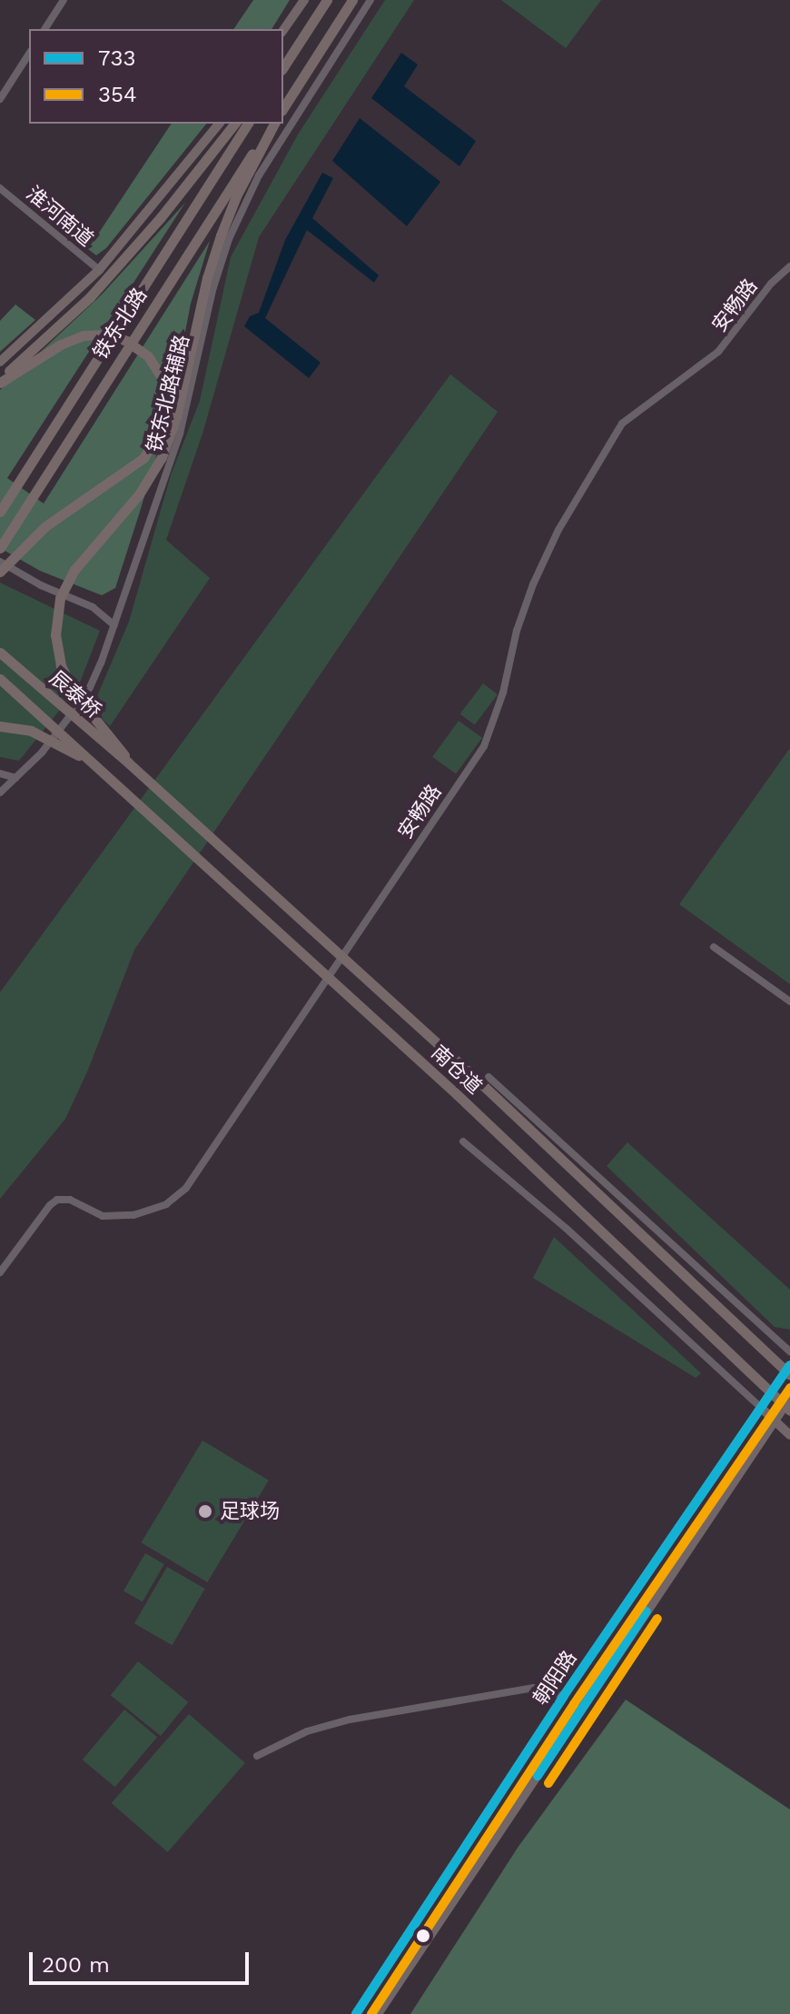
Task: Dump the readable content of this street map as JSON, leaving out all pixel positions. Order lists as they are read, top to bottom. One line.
{"streets":{"highway":["铁东北路","辰泰桥","南仓道"],"main road":["朝阳路"],"street":["淮河南道","安畅路","铁东北路辅路"]},"crossings":[["辰泰桥","南仓道"]],"places":["足球场"],"lines":["transit line 733","transit line 354"],"legend":["733","354"],"scale_bar":"200 m"}
